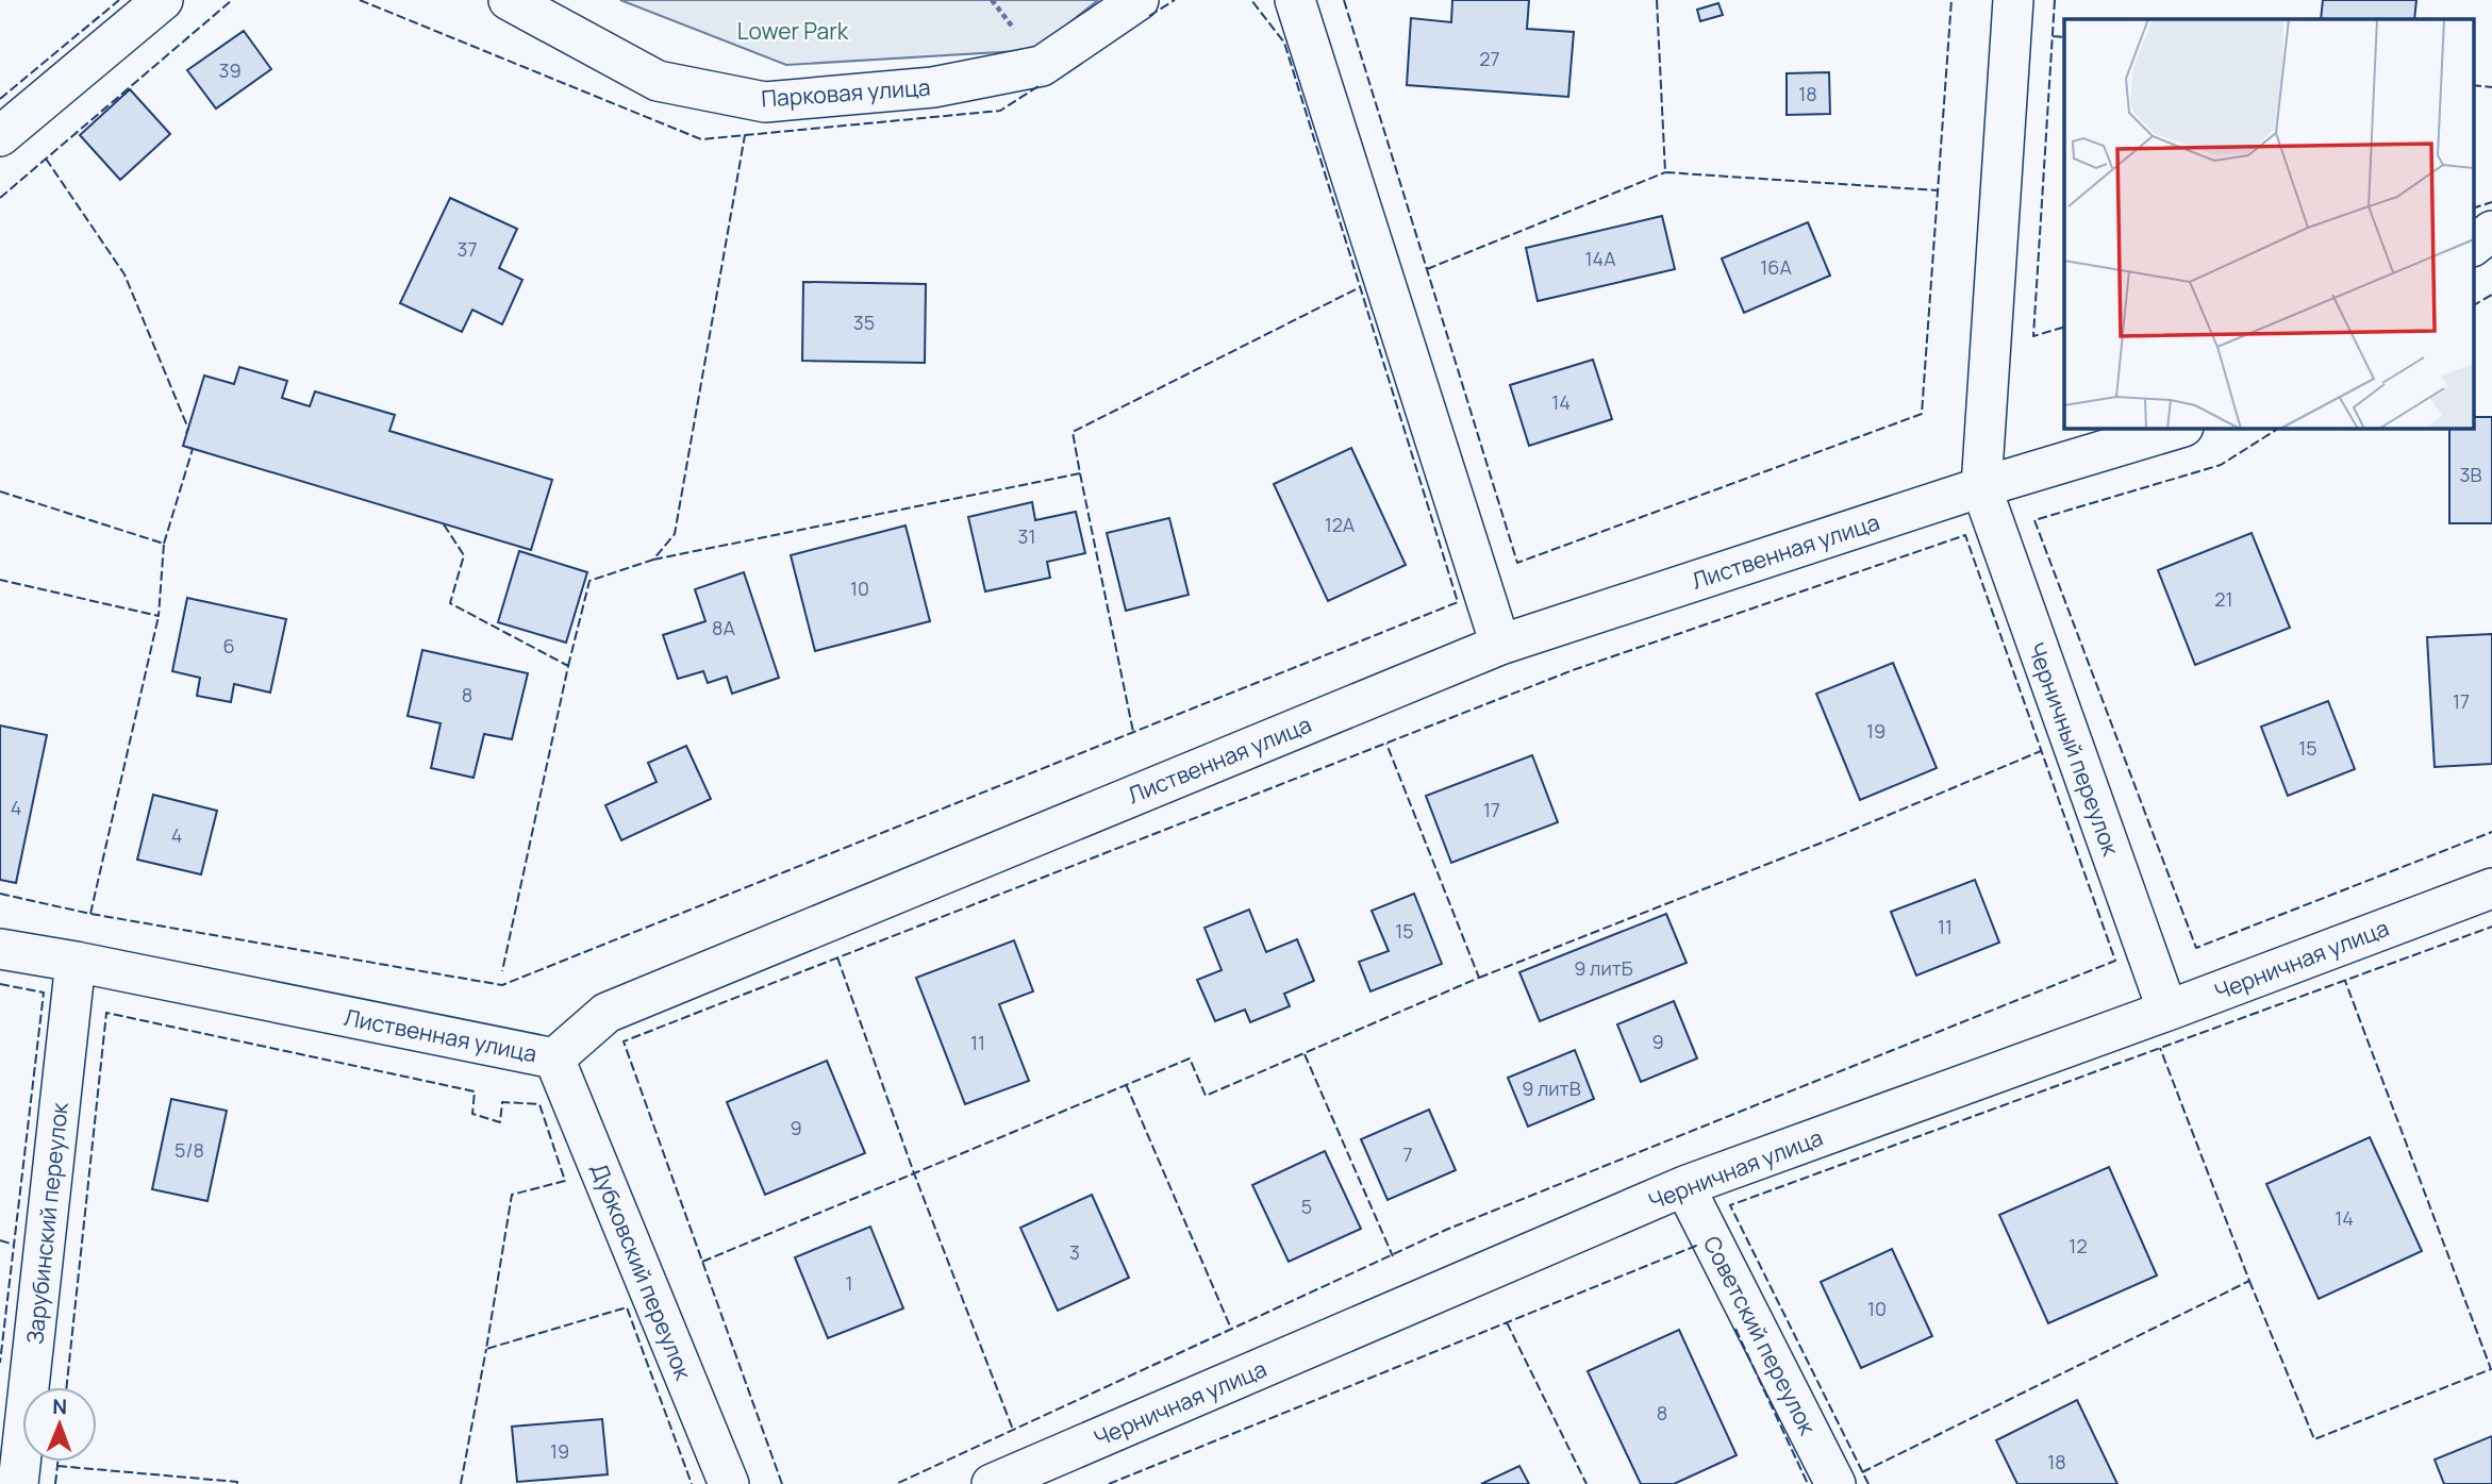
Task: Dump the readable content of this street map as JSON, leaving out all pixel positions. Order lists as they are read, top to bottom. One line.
{"streets":{"street":["Парковая улица","Лиственная улица","Черничный переулок","Черничная улица","Зарубинский переулок","Дубковский переулок","Советский переулок"]},"crossings":[["Лиственная улица","Черничный переулок"],["Лиственная улица","Зарубинский переулок"],["Лиственная улица","Дубковский переулок"],["Черничный переулок","Черничная улица"],["Черничная улица","Советский переулок"]],"parks":["Lower Park"],"house_numbers":["27","39","18","37","14А","16А","35","14","3В","12А","31","10","21","8А","6","8","17","19","15","4","17","4","11","15","9 литБ","9","11","9 литВ","9","5/8","7","5","14","12","3","1","10","8","19","18"],"north":"top"}
